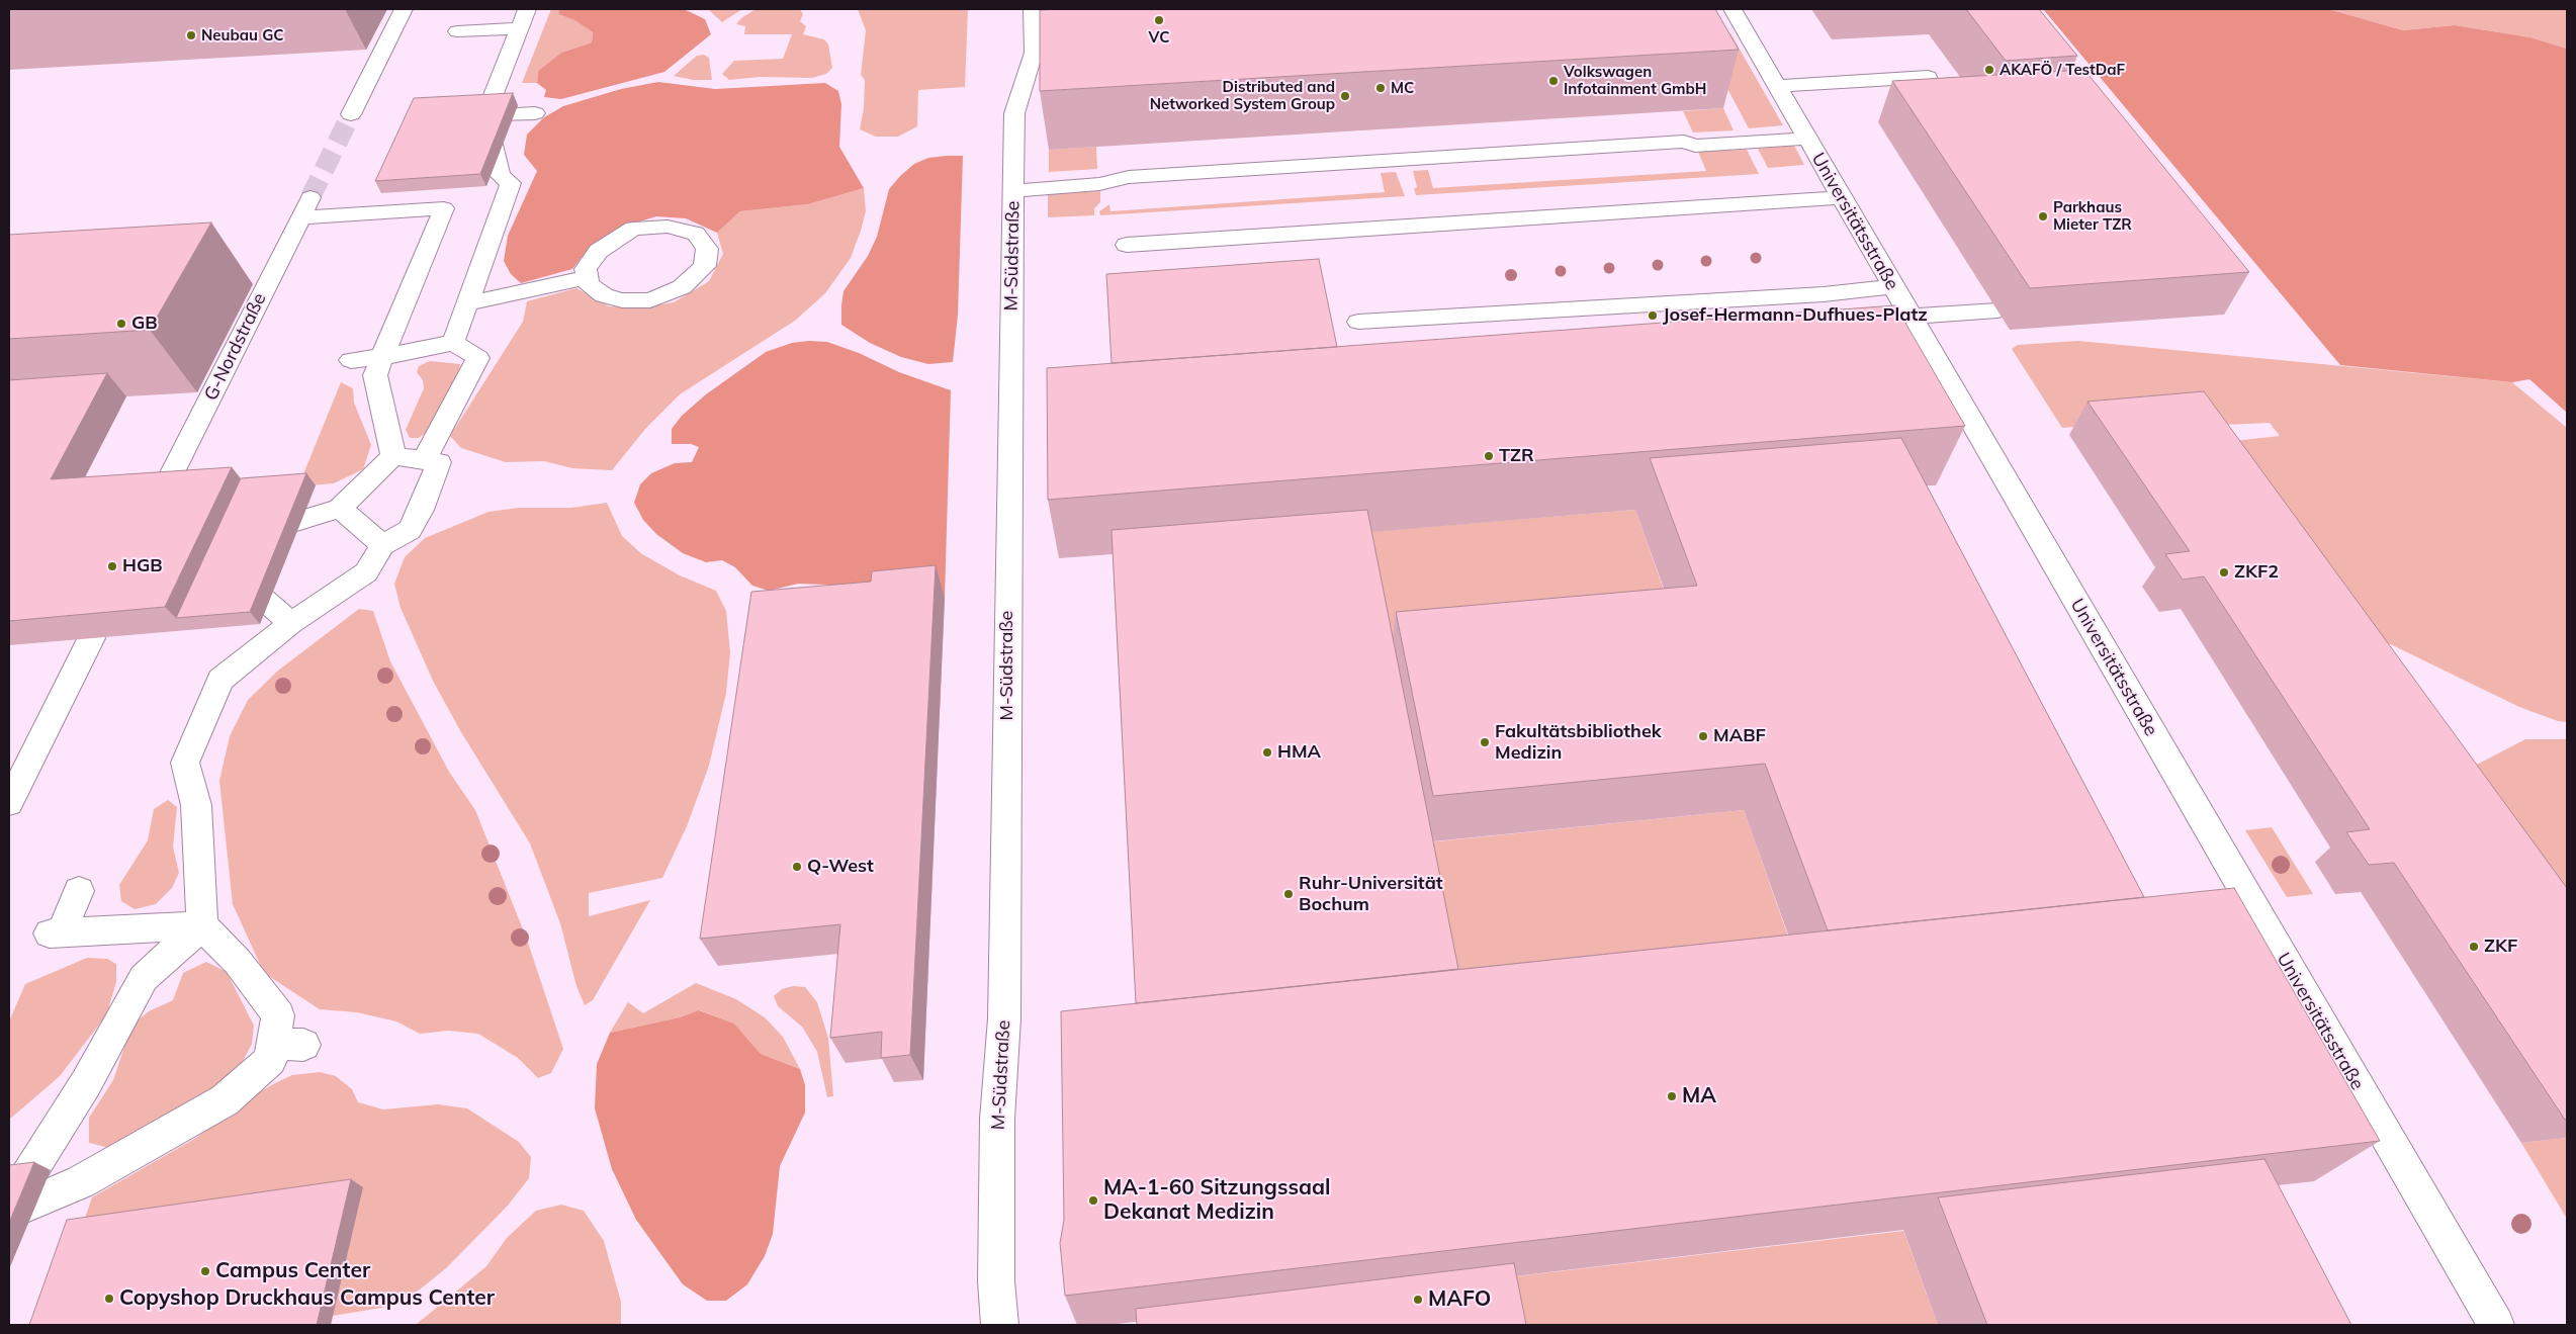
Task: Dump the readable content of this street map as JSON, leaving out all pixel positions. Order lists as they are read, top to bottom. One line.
{"streets":{"street":["Universitätsstraße","M-Südstraße","G-Nordstraße"]},"places":["VC","Neubau GC","AKAFÖ / TestDaF","Volkswagen Infotainment GmbH","MC","Distributed and Networked System Group","Parkhaus Mieter TZR","Josef-Hermann-Dufhues-Platz","GB","TZR","HGB","ZKF2","MABF","Fakultätsbibliothek Medizin","HMA","Q-West","Ruhr-Universität Bochum","ZKF","MA","MA-1-60 Sitzungssaal Dekanat Medizin","Campus Center","Copyshop Druckhaus Campus Center","MAFO"]}
